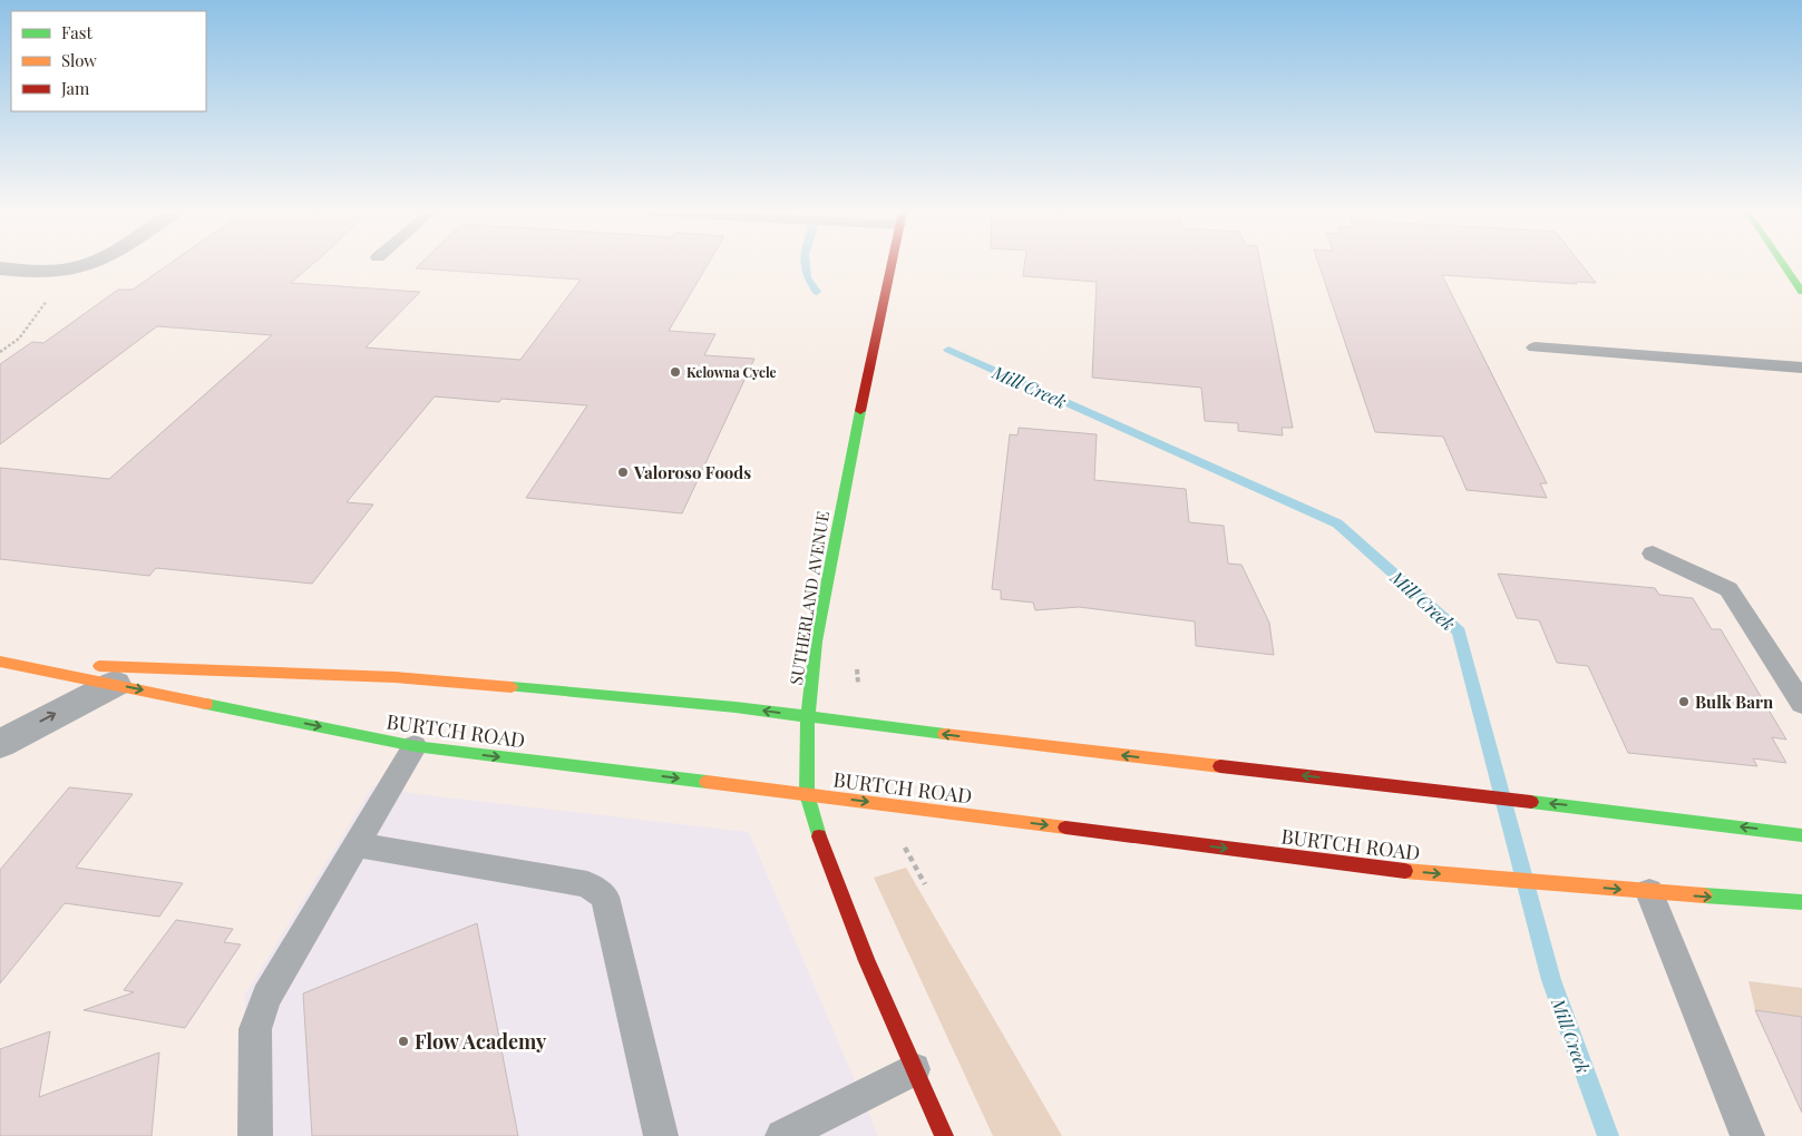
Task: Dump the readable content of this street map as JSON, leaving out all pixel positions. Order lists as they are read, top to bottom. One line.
{"streets":{"main road":["SUTHERLAND AVENUE","BURTCH ROAD"]},"crossings":[["SUTHERLAND AVENUE","BURTCH ROAD"]],"water":["Mill Creek"],"places":["Kelowna Cycle","Valoroso Foods","Bulk Barn","Flow Academy"],"legend":["Fast","Slow","Jam"]}
